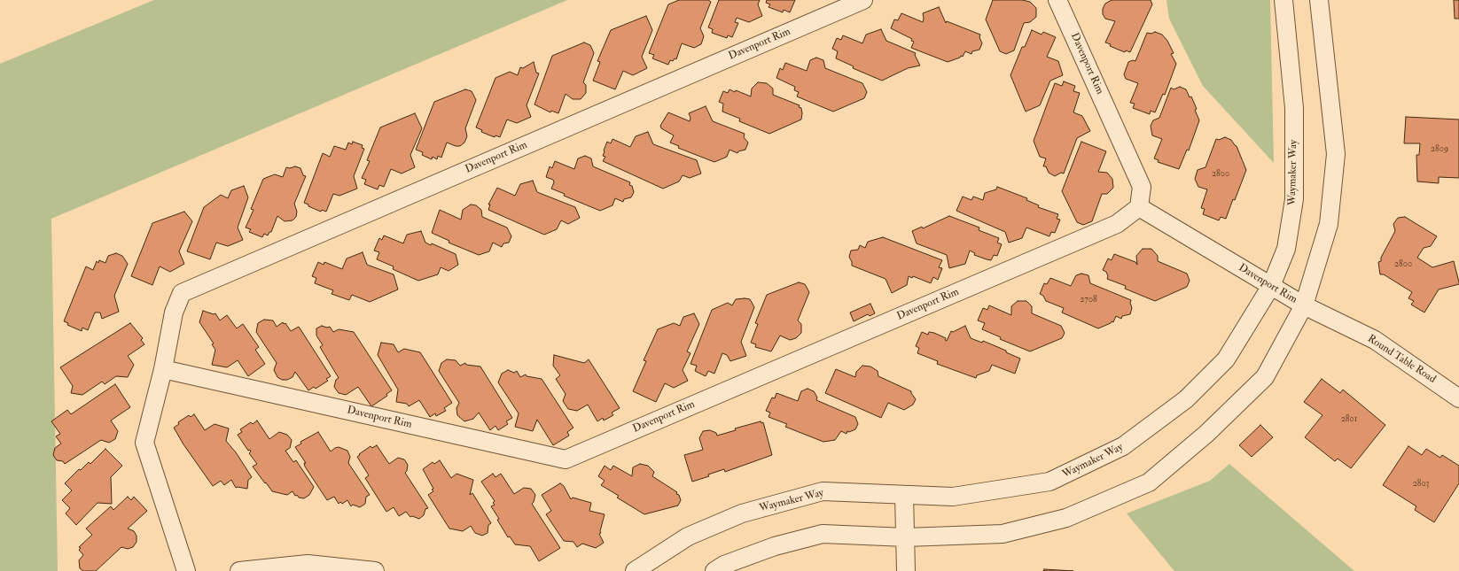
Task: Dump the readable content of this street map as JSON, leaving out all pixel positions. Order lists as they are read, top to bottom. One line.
{"streets":{"street":["Davenport Rim","Waymaker Way","Round Table Road"]},"crossings":[["Davenport Rim","Waymaker Way"],["Davenport Rim","Round Table Road"]],"house_numbers":["2809","2800","2800","2708","2801","2803"]}
